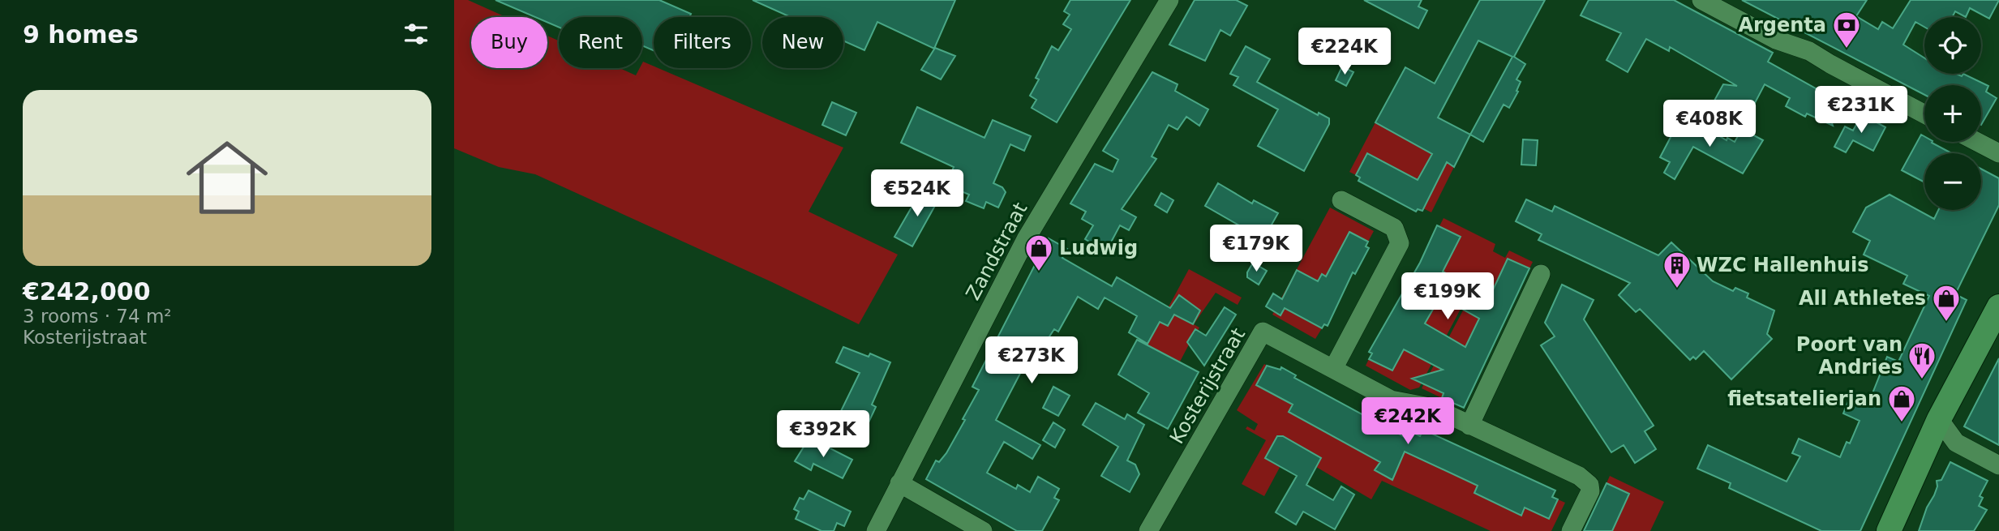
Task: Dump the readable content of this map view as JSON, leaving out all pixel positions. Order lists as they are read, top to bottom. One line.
{"streets":{"street":["Zandstraat","Kosterijstraat"]},"places":{"bank":["Argenta"],"shop":["Ludwig","All Athletes","fietsatelierjan"],"building":["WZC Hallenhuis"],"restaurant":["Poort van Andries"]},"page":{"heading":"9 homes","map_buttons":["+","−"],"chip":["Buy","Rent","Filters","New"],"price":["€224K","€231K","€408K","€524K","€179K","€199K","€273K","€242K","€392K"],"list":[{"name":"€242,000","note":"3 rooms · 74 m² · Kosterijstraat"}]}}
